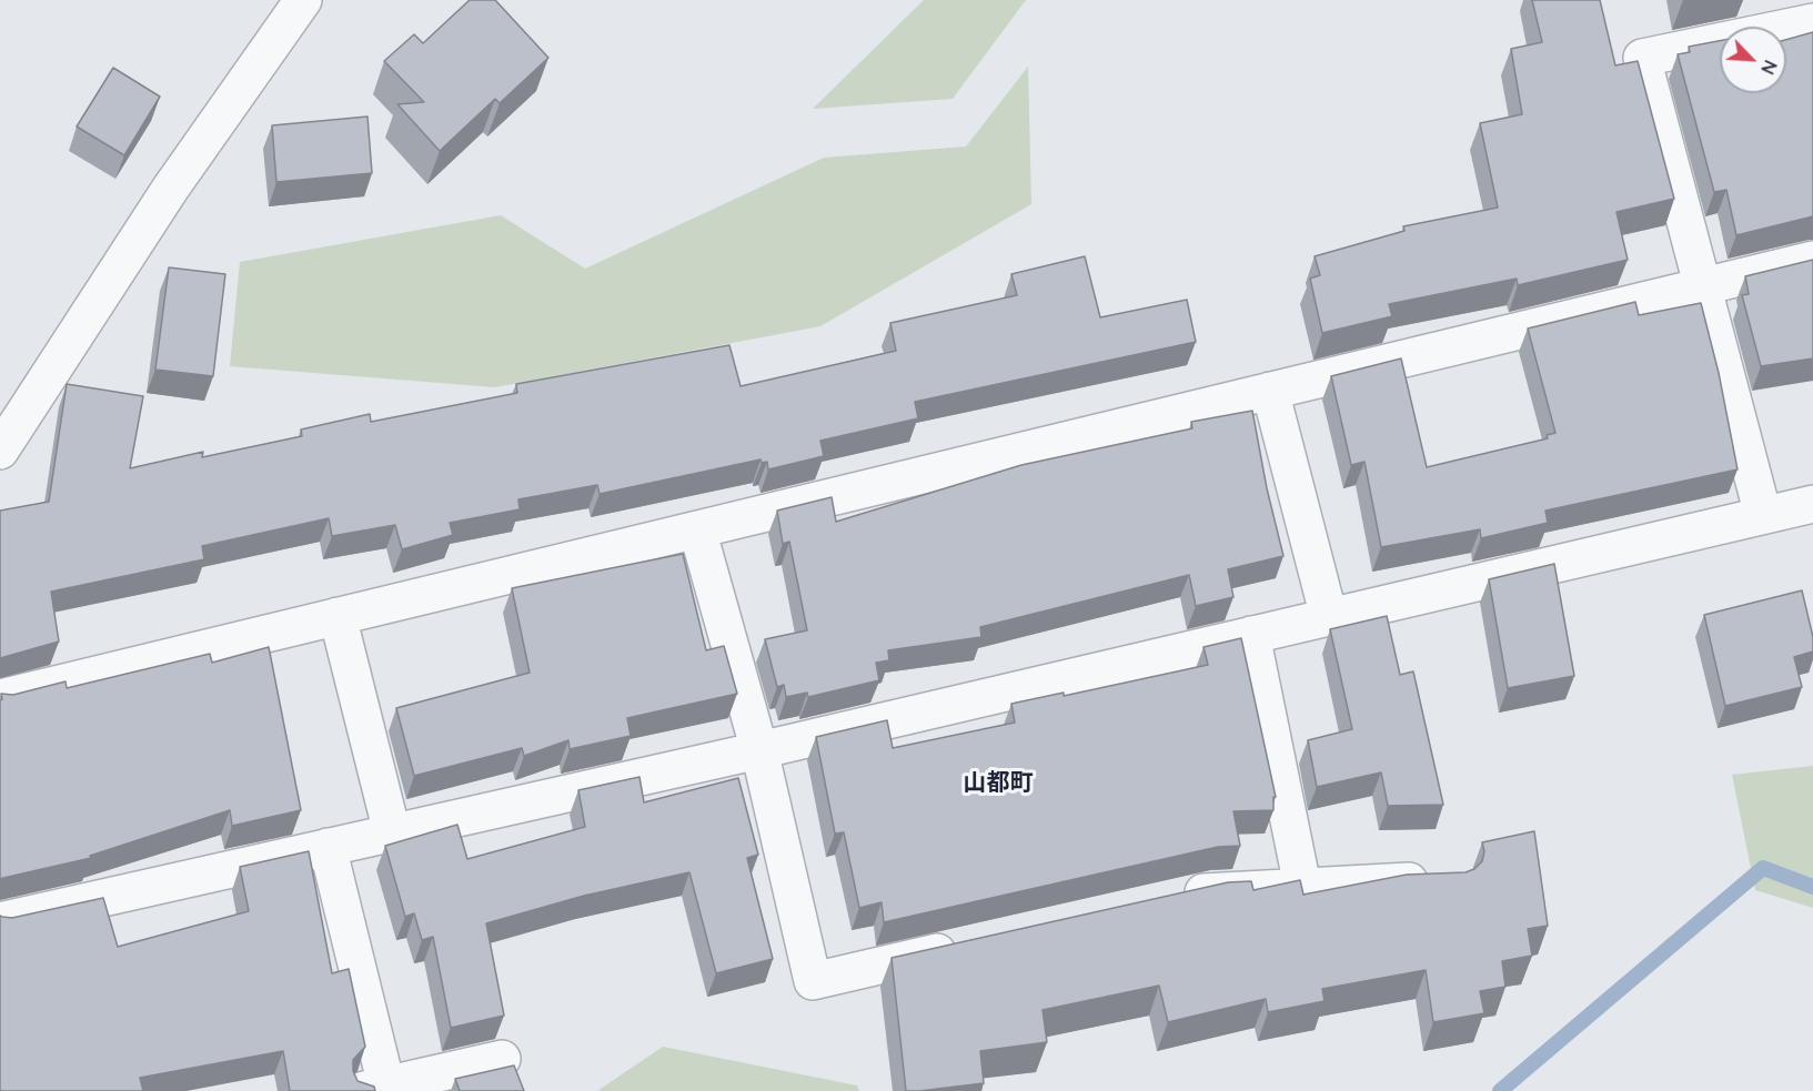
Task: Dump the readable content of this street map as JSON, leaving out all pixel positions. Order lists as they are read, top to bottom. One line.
{"districts":["山都町"],"north":"bottom right"}
